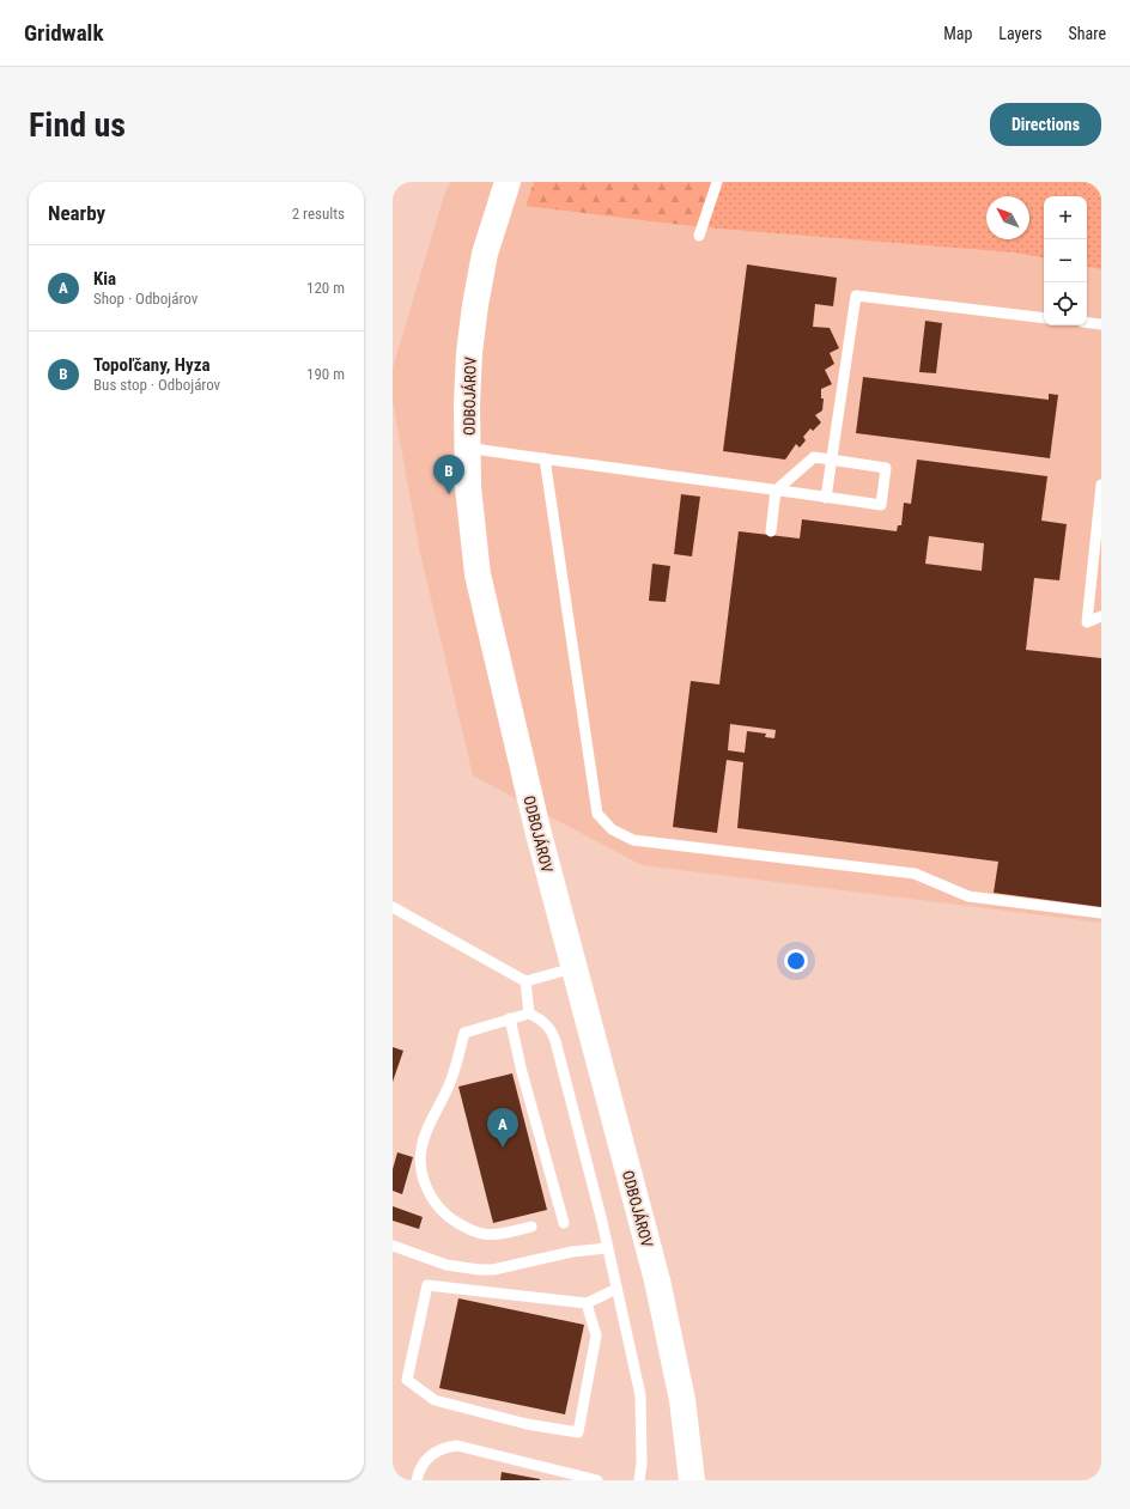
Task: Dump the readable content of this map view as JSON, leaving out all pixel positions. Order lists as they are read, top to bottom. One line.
{"streets":{"main road":["ODBOJÁROV"]},"north":"top left","page":{"header":"Gridwalk","nav":["Map","Layers","Share"],"buttons":"Directions","title":"Find us","heading":["Nearby","2 results"],"map_buttons":["+","−"],"list":[{"mark":"A","name":"Kia","note":"Shop · Odbojárov","value":"120 m"},{"mark":"B","name":"Topoľčany, Hyza","note":"Bus stop · Odbojárov","value":"190 m"}],"pins":["B","A"]}}
